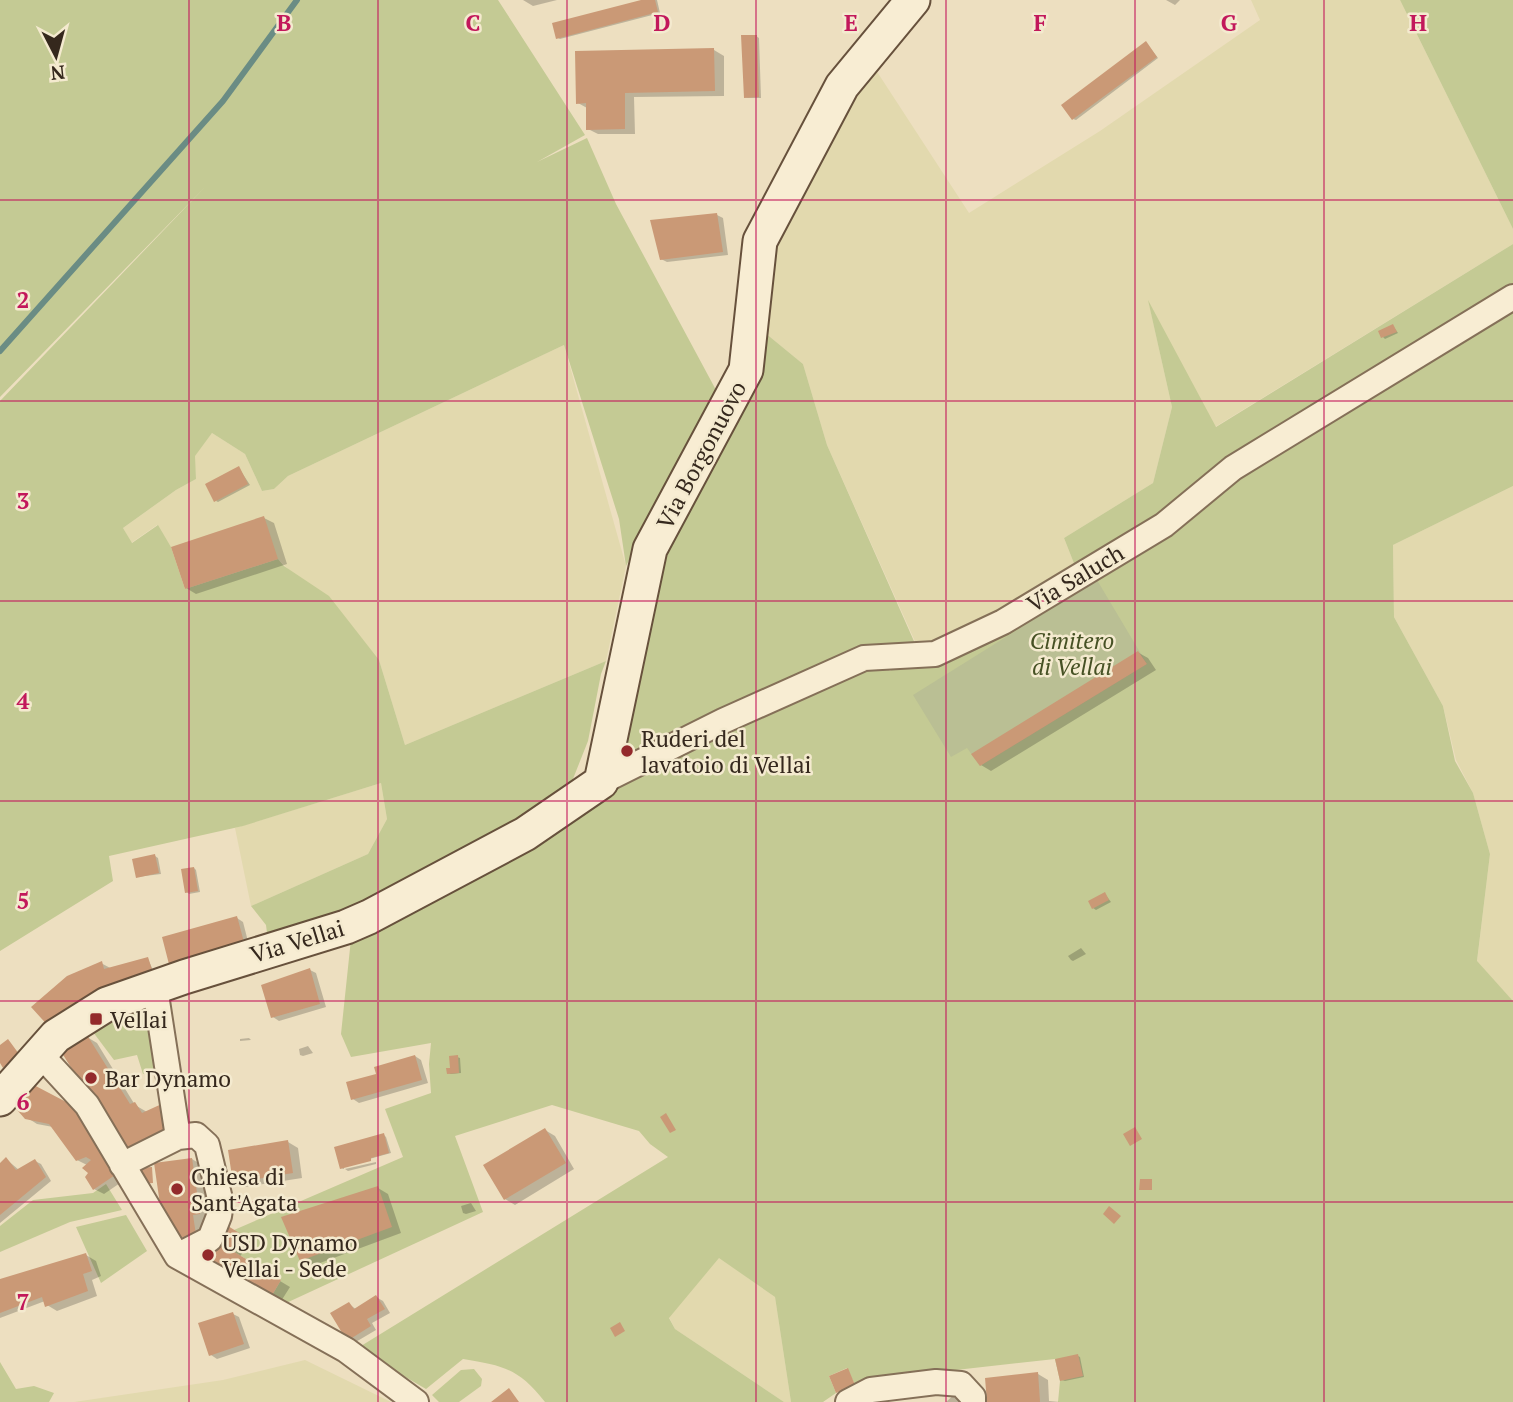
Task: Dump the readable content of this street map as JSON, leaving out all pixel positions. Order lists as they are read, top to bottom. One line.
{"streets":{"street":["Via Borgonuovo","Via Saluch","Via Vellai"]},"crossings":[["Via Borgonuovo","Via Saluch"],["Via Borgonuovo","Via Vellai"],["Via Saluch","Via Vellai"]],"parks":["Cimitero di Vellai"],"places":{"other":["Ruderi del lavatoio di Vellai","Bar Dynamo","Chiesa di Sant'Agata","USD Dynamo Vellai - Sede"],"transit":["Vellai"]},"north":"bottom","grid":{"columns":["B","C","D","E","F","G","H"],"rows":["2","3","4","5","6","7"]}}
